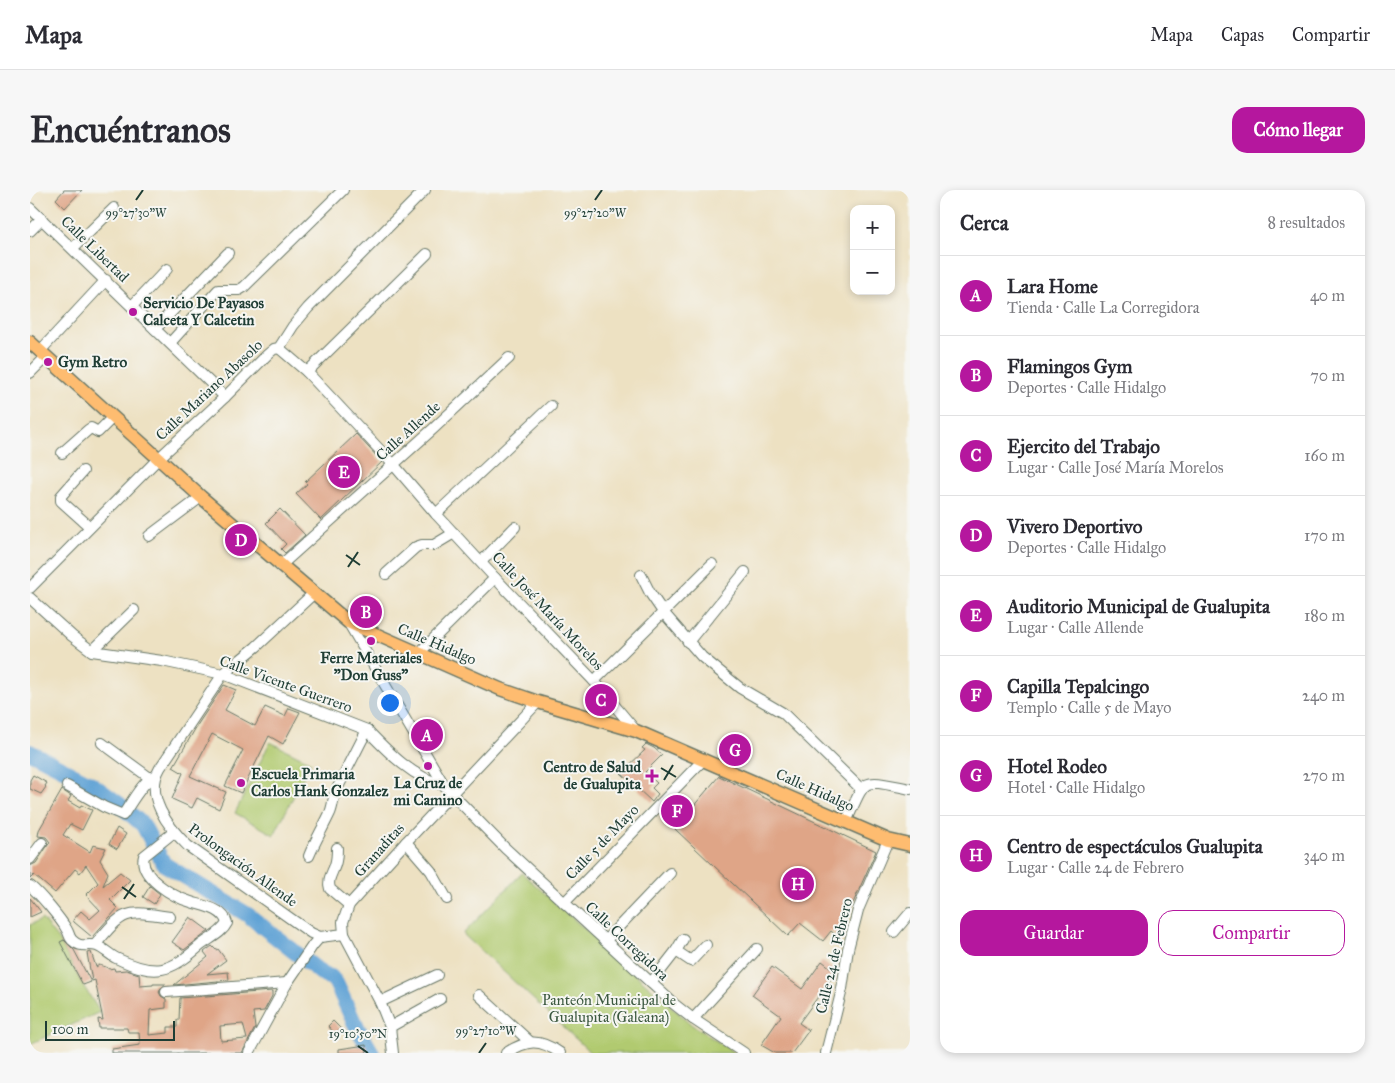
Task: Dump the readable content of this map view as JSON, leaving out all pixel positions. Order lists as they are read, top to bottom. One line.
{"streets":{"main road":["Calle Hidalgo"],"street":["Calle Libertad","Calle Mariano Abasolo","Calle Allende","Calle José María Morelos","Calle Vicente Guerrero","Calle 5 de Mayo","Granaditas","Prolongación Allende","Calle Corregidora","Calle 24 de Febrero"]},"crossings":[["Calle Libertad","Calle Mariano Abasolo"],["Calle Mariano Abasolo","Calle José María Morelos"],["Calle Mariano Abasolo","Calle Hidalgo"],["Calle Allende","Calle José María Morelos"],["Calle Allende","Calle Hidalgo"],["Calle José María Morelos","Calle Hidalgo"],["Calle Hidalgo","Calle 5 de Mayo"],["Calle Hidalgo","Granaditas"],["Calle Hidalgo","Calle Corregidora"],["Calle Hidalgo","Calle 24 de Febrero"],["Calle Vicente Guerrero","Calle Corregidora"],["Calle 5 de Mayo","Calle Corregidora"],["Granaditas","Calle Corregidora"]],"parks":["Panteón Municipal de Gualupita (Galeana)"],"places":{"other":["Servicio De Payasos Calceta Y Calcetin","Gym Retro","Ferre Materiales \"Don Guss\"","La Cruz de mi Camino","Escuela Primaria Carlos Hank Gonzalez"],"health":["Centro de Salud de Gualupita"]},"scale_bar":"100 m","page":{"header":"Mapa","nav":["Mapa","Capas","Compartir"],"buttons":["Cómo llegar",["Guardar","Compartir"]],"title":"Encuéntranos","heading":["Cerca","8 resultados"],"map_buttons":["+","−"],"list":[{"mark":"A","name":"Lara Home","note":"Tienda · Calle La Corregidora","value":"40 m"},{"mark":"B","name":"Flamingos Gym","note":"Deportes · Calle Hidalgo","value":"70 m"},{"mark":"C","name":"Ejercito del Trabajo","note":"Lugar · Calle José María Morelos","value":"160 m"},{"mark":"D","name":"Vivero Deportivo","note":"Deportes · Calle Hidalgo","value":"170 m"},{"mark":"E","name":"Auditorio Municipal de Gualupita","note":"Lugar · Calle Allende","value":"180 m"},{"mark":"F","name":"Capilla Tepalcingo","note":"Templo · Calle 5 de Mayo","value":"240 m"},{"mark":"G","name":"Hotel Rodeo","note":"Hotel · Calle Hidalgo","value":"270 m"},{"mark":"H","name":"Centro de espectáculos Gualupita","note":"Lugar · Calle 24 de Febrero","value":"340 m"}],"pins":["E","D","B","C","A","G","F","H"],"scale":"100 m"},"coordinates":["99°27'30\"W","99°27'20\"W","99°27'10\"W","19°10'50\"N"]}
